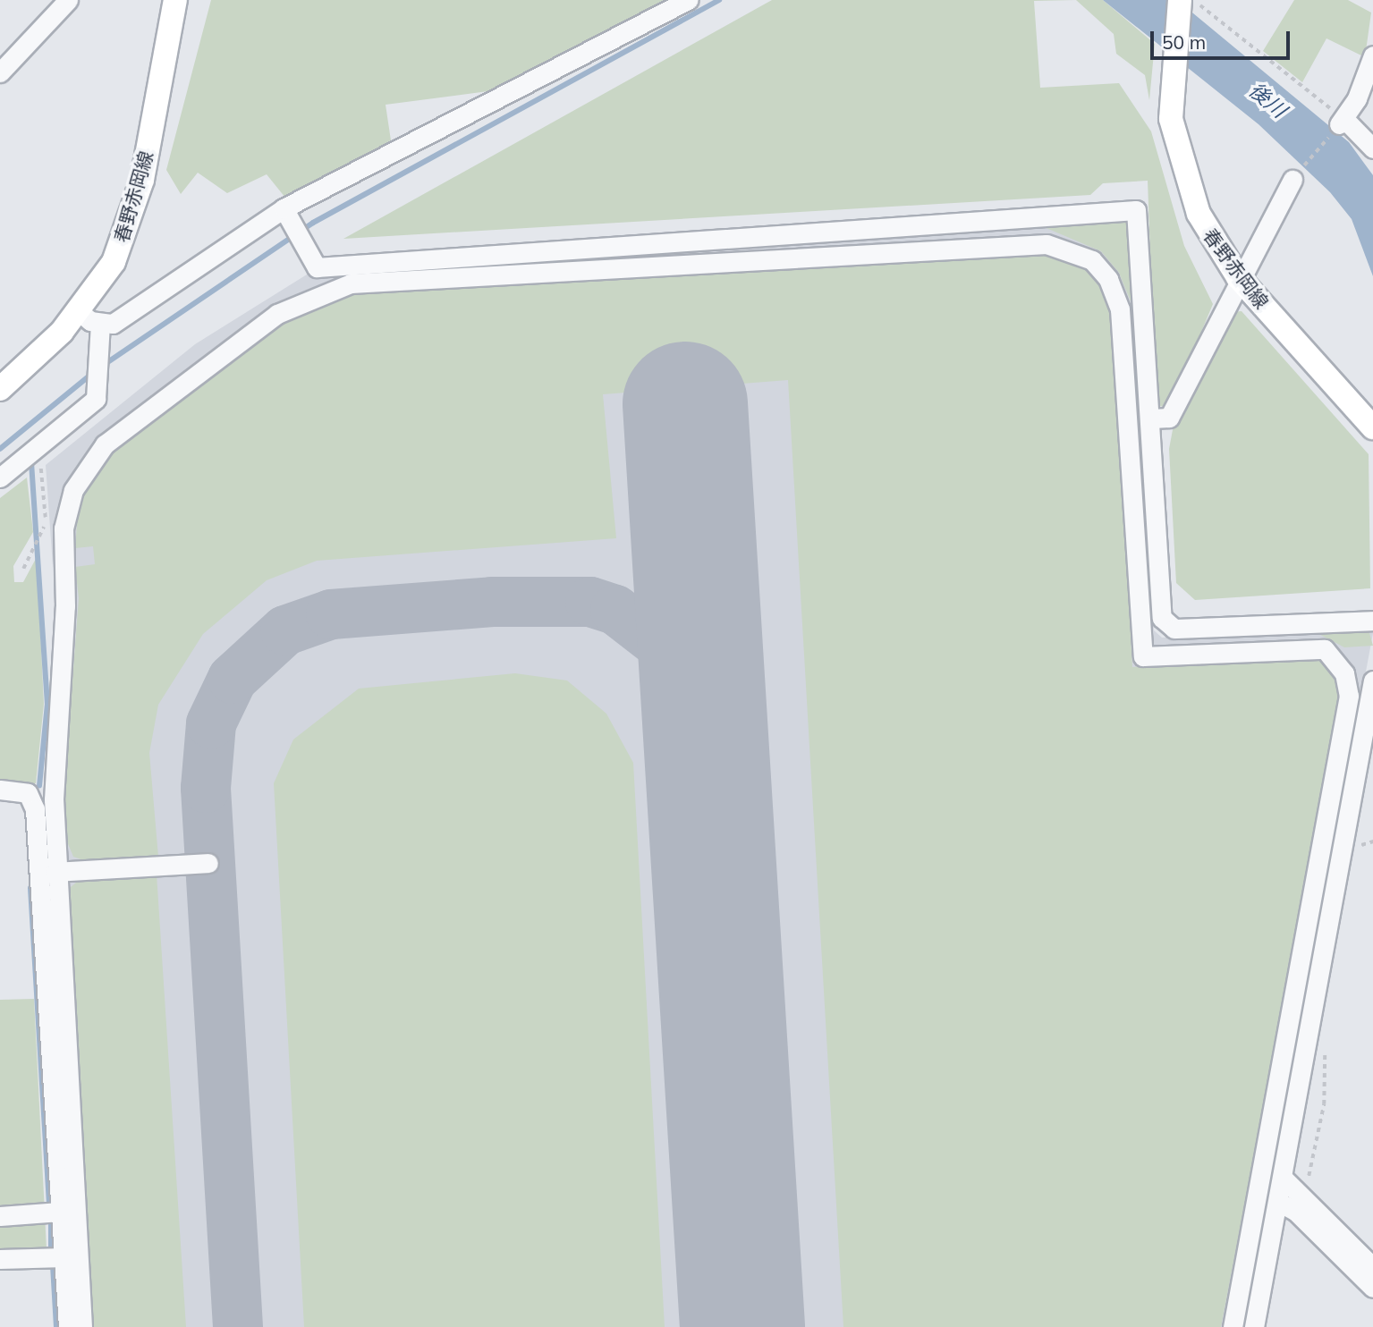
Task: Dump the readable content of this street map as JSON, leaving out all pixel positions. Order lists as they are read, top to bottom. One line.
{"streets":{"main road":["春野赤岡線"]},"water":["後川"],"scale_bar":"50 m"}
